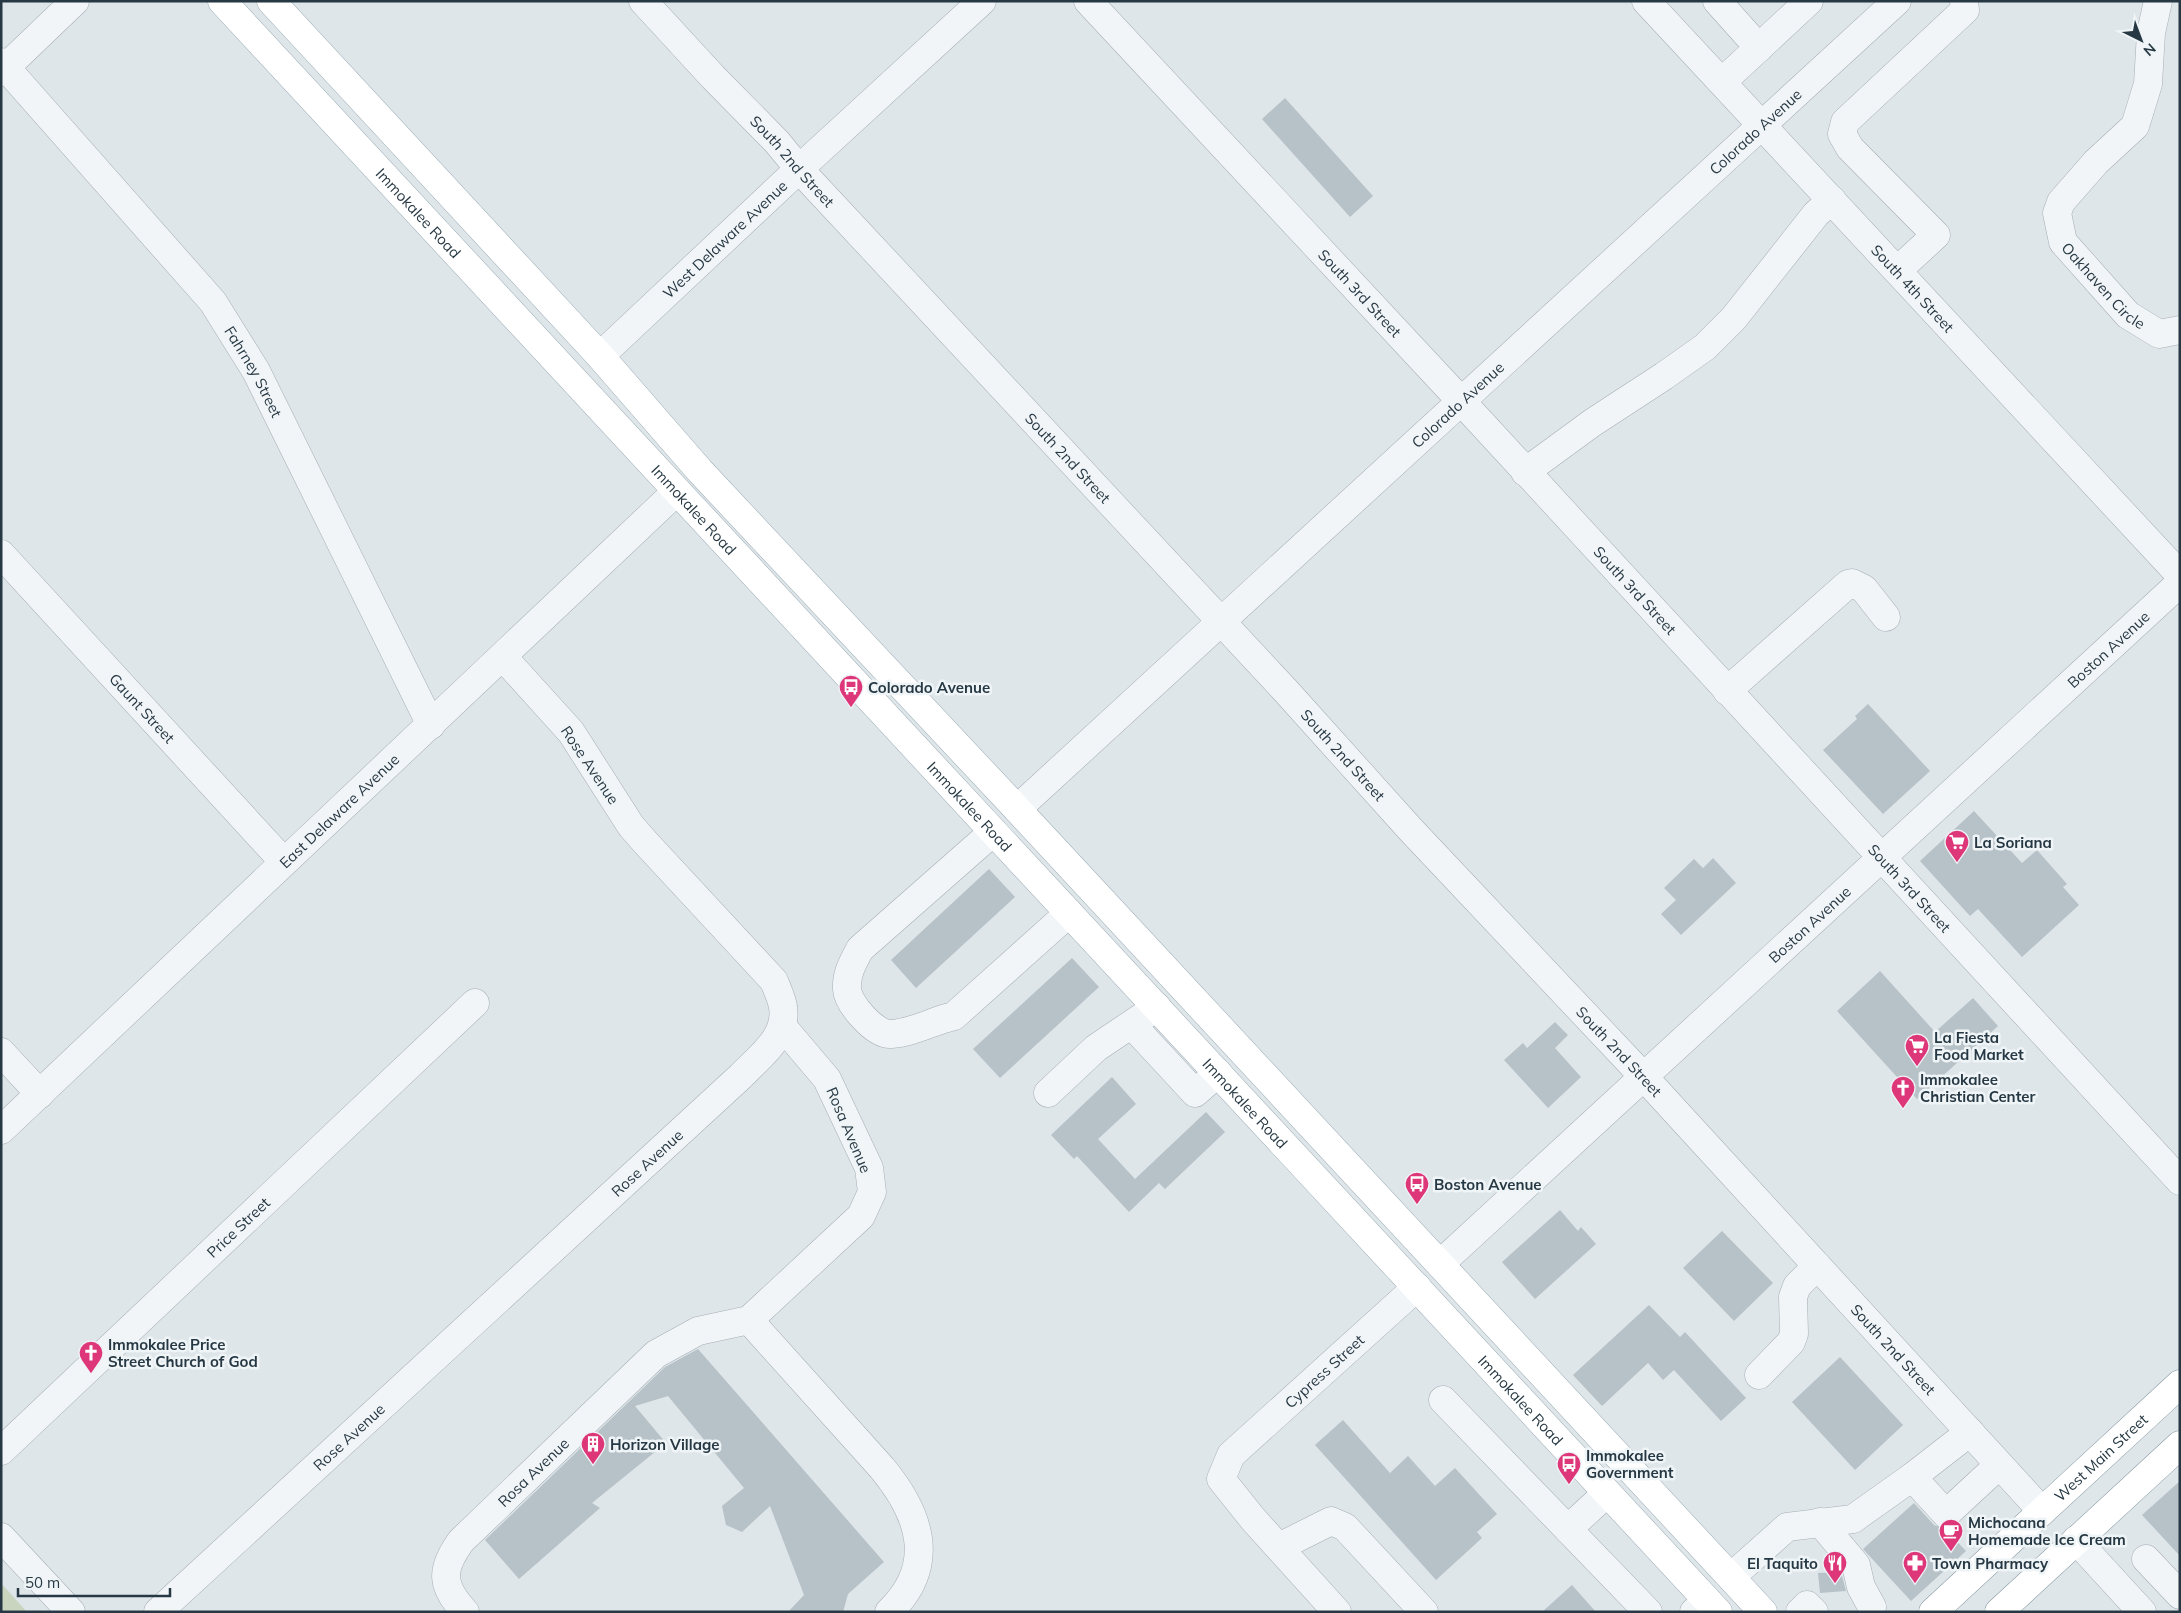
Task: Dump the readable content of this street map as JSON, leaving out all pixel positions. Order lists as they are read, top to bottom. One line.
{"streets":{"main road":["Immokalee Road","West Main Street"],"street":["Colorado Avenue","South 2nd Street","West Delaware Avenue","Oakhaven Circle","South 4th Street","South 3rd Street","Fahrney Street","Boston Avenue","Gaunt Street","Rose Avenue","East Delaware Avenue","Rosa Avenue","Price Street","Cypress Street"]},"crossings":[["Colorado Avenue","South 2nd Street"],["Colorado Avenue","Immokalee Road"],["Colorado Avenue","South 4th Street"],["Colorado Avenue","South 3rd Street"],["South 2nd Street","West Delaware Avenue"],["South 2nd Street","Boston Avenue"],["South 2nd Street","West Main Street"],["Immokalee Road","West Delaware Avenue"],["Immokalee Road","Boston Avenue"],["Immokalee Road","East Delaware Avenue"],["Immokalee Road","Cypress Street"],["South 3rd Street","Boston Avenue"],["Fahrney Street","East Delaware Avenue"],["Gaunt Street","East Delaware Avenue"],["Rose Avenue","East Delaware Avenue"],["Rose Avenue","Rosa Avenue"]],"places":{"bus stop":["Colorado Avenue","Boston Avenue","Immokalee Government"],"supermarket":["La Soriana","La Fiesta Food Market"],"church":["Immokalee Christian Center","Immokalee Price Street Church of God"],"building":["Horizon Village"],"cafe":["Michocana Homemade Ice Cream"],"restaurant":["El Taquito"],"pharmacy":["Town Pharmacy"]},"scale_bar":"50 m","north":"bottom right"}
